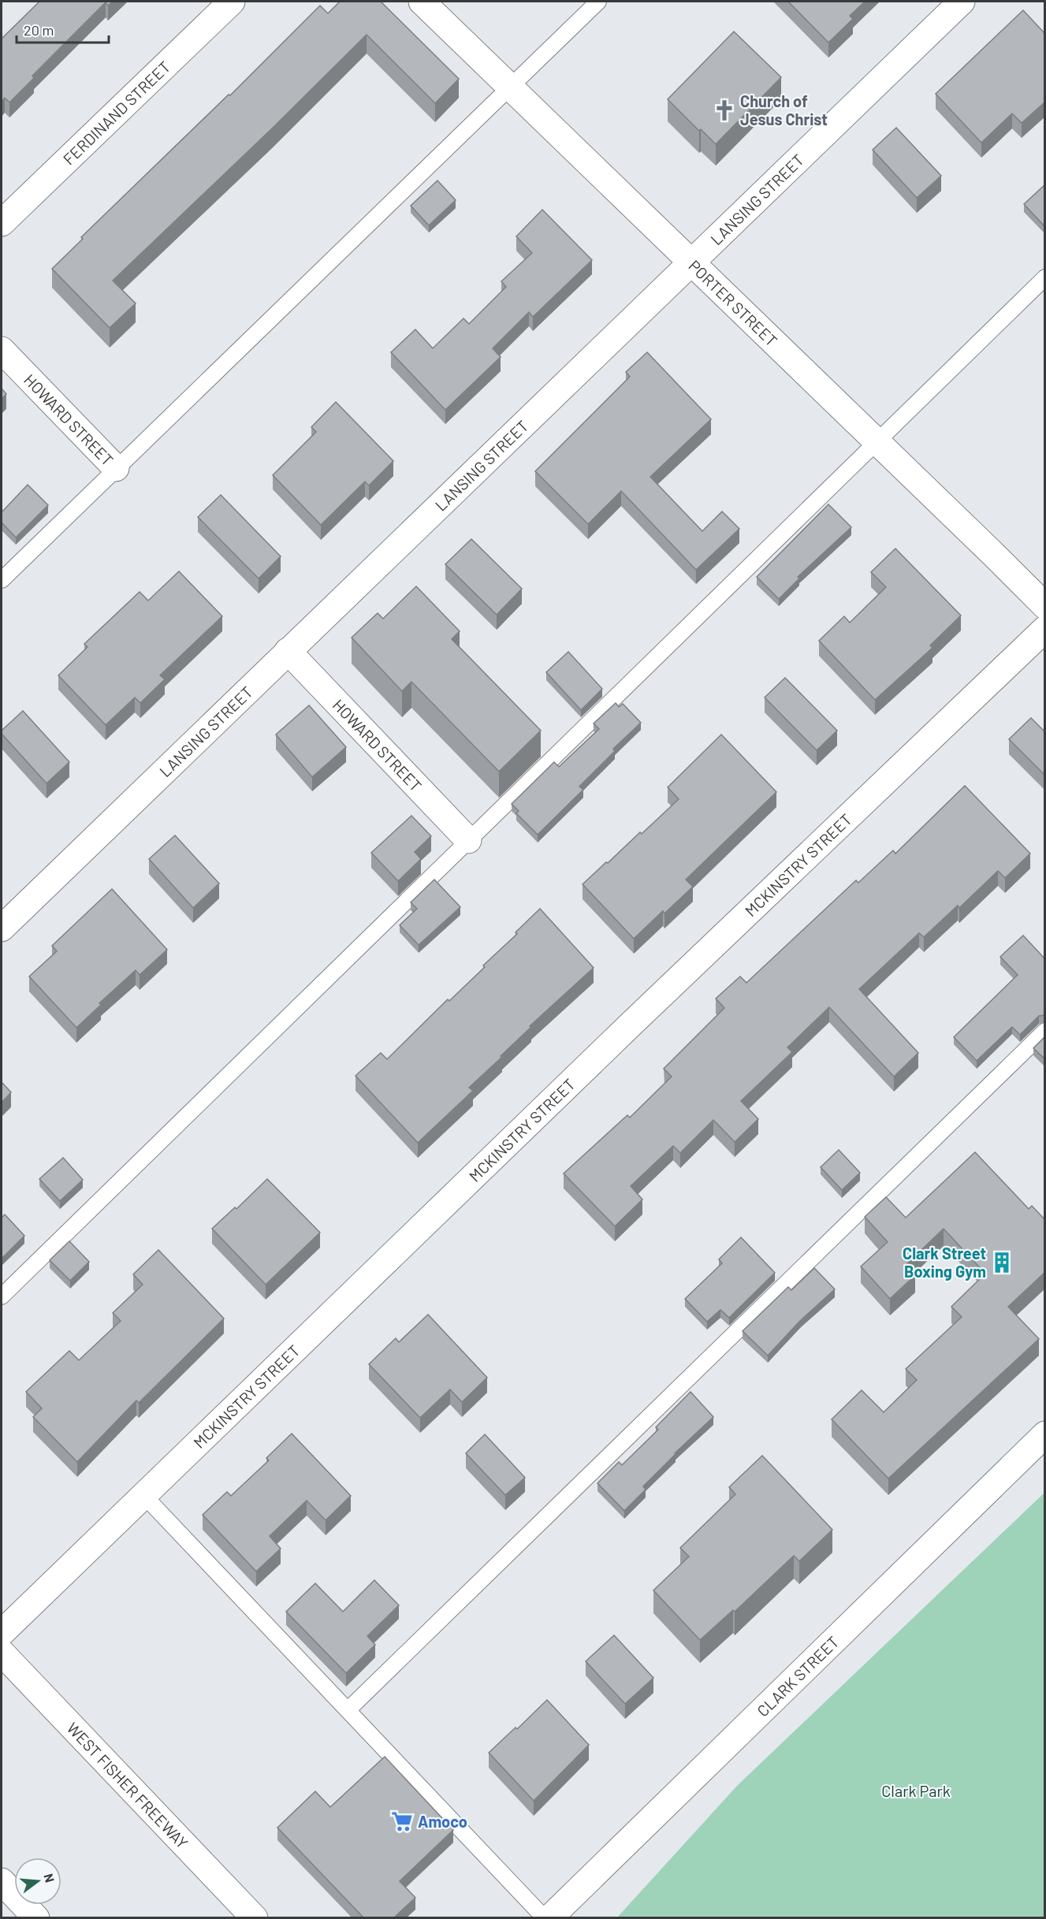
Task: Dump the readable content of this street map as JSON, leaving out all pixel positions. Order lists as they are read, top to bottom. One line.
{"streets":{"main road":["FERDINAND STREET","LANSING STREET","PORTER STREET","HOWARD STREET","MCKINSTRY STREET","CLARK STREET","WEST FISHER FREEWAY"]},"crossings":[["LANSING STREET","PORTER STREET"],["LANSING STREET","HOWARD STREET"]],"parks":["Clark Park"],"places":{"church":["Church of Jesus Christ"],"building":["Clark Street Boxing Gym"],"supermarket":["Amoco"]},"scale_bar":"20 m","north":"right"}
